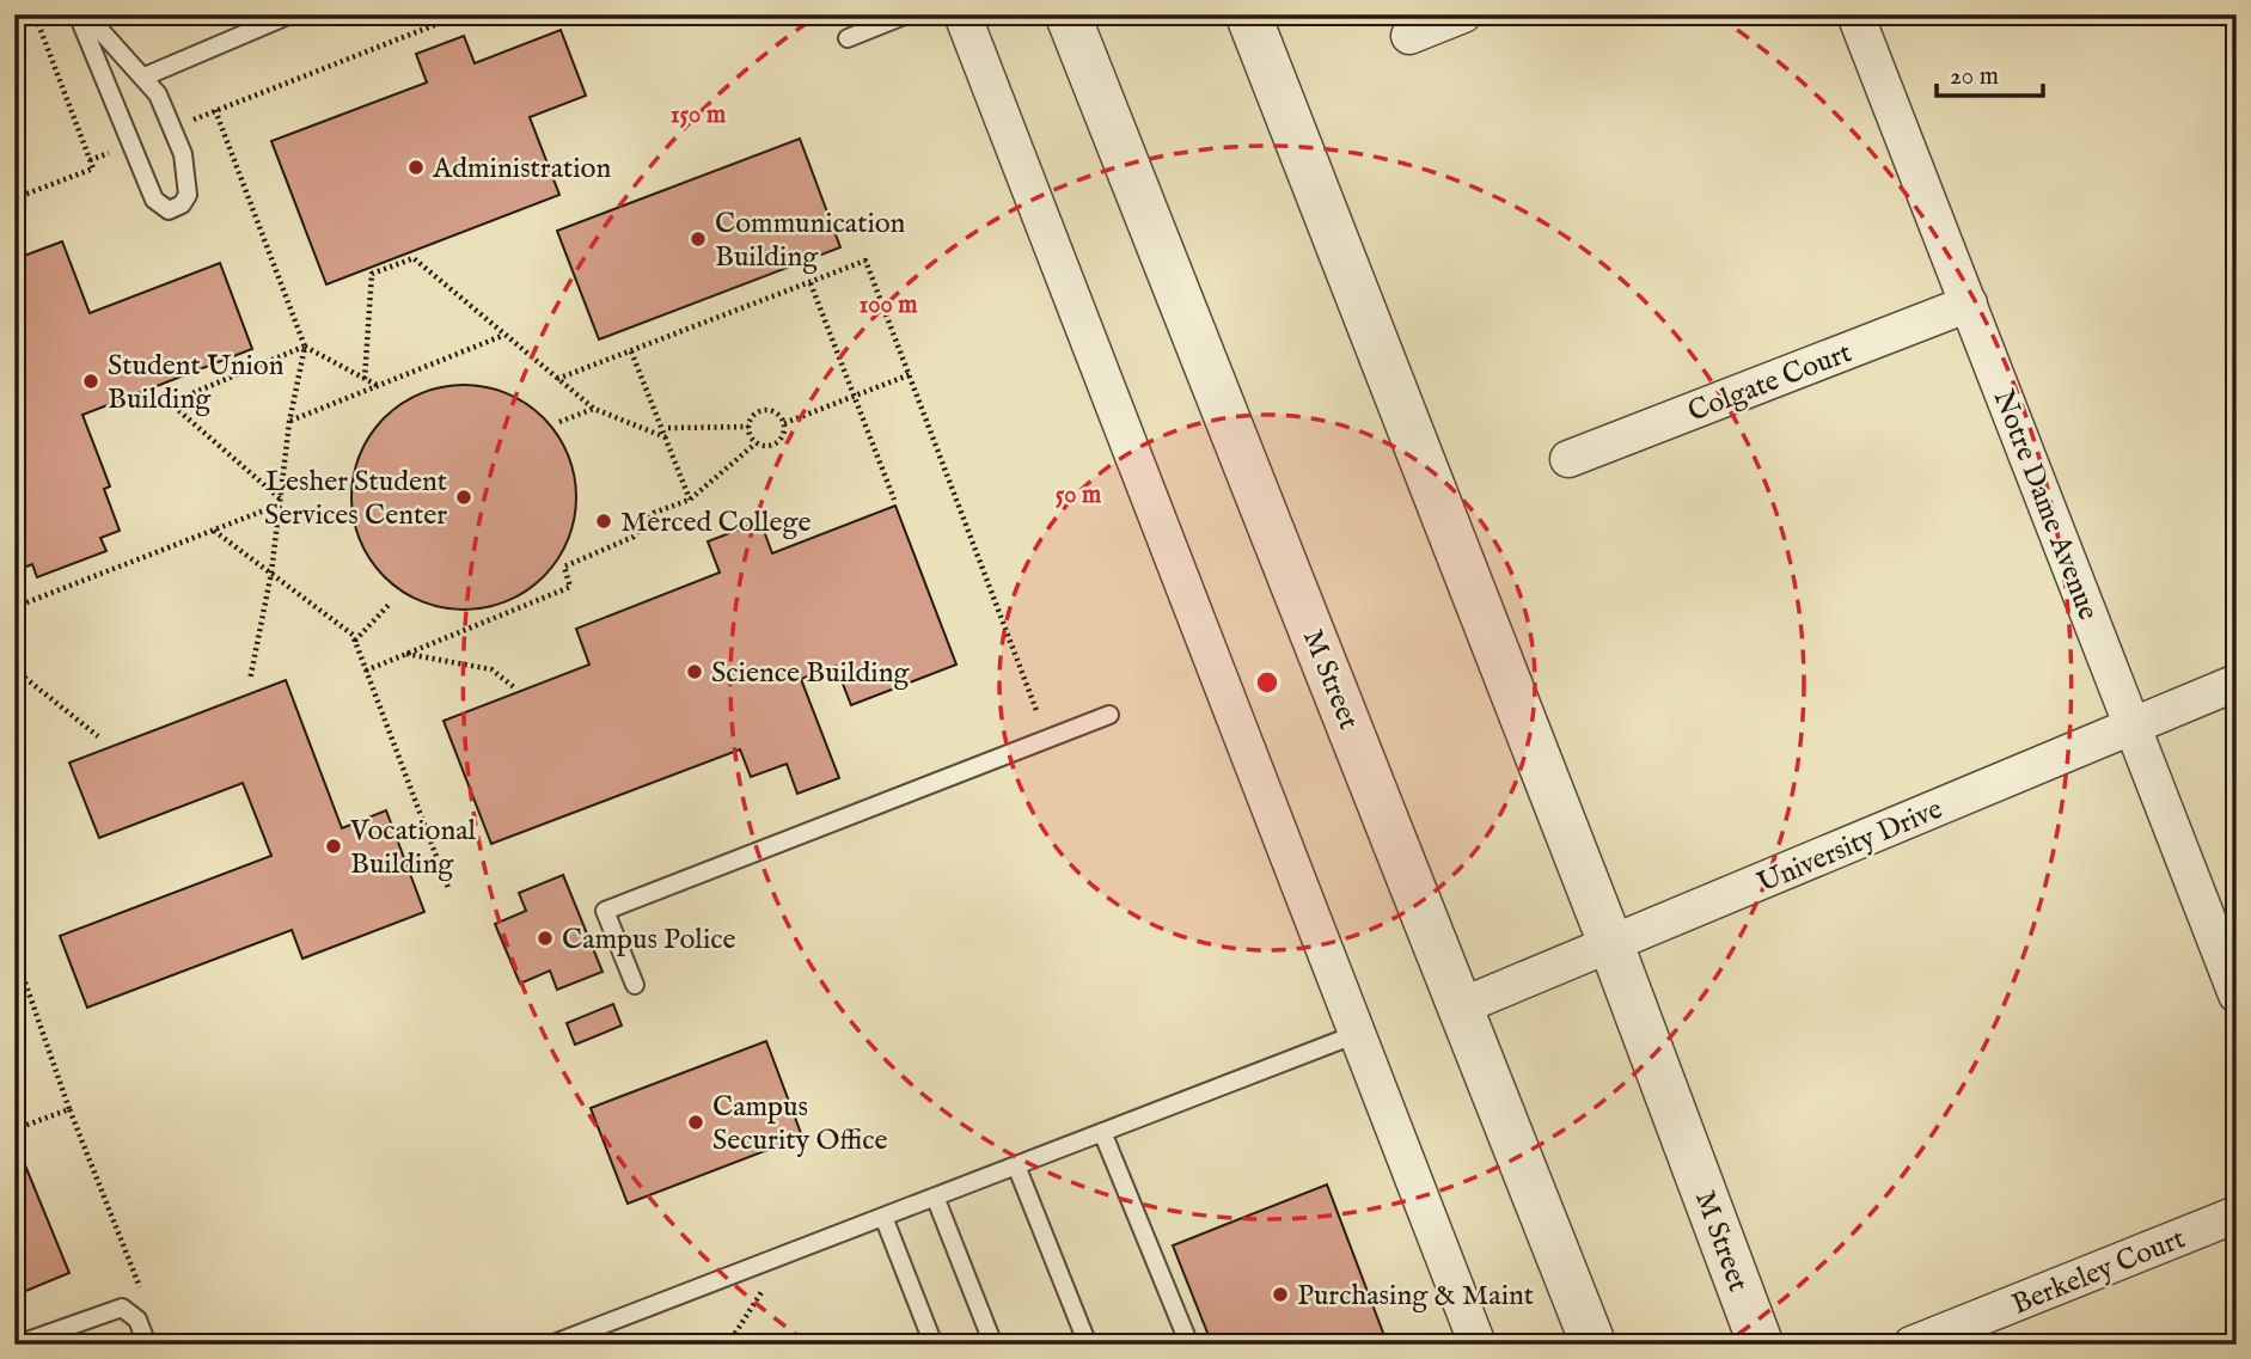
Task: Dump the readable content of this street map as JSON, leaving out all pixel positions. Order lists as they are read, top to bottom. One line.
{"streets":{"street":["Colgate Court","Notre Dame Avenue","M Street","University Drive","Berkeley Court"]},"crossings":[["Colgate Court","Notre Dame Avenue"],["Notre Dame Avenue","University Drive"],["M Street","University Drive"]],"places":["Administration","Communication Building","Student Union Building","Lesher Student Services Center","Merced College","Science Building","Vocational Building","Campus Police","Campus Security Office","Purchasing & Maint"],"scale_bar":"20 m","rings":["150 m","100 m","50 m"]}
